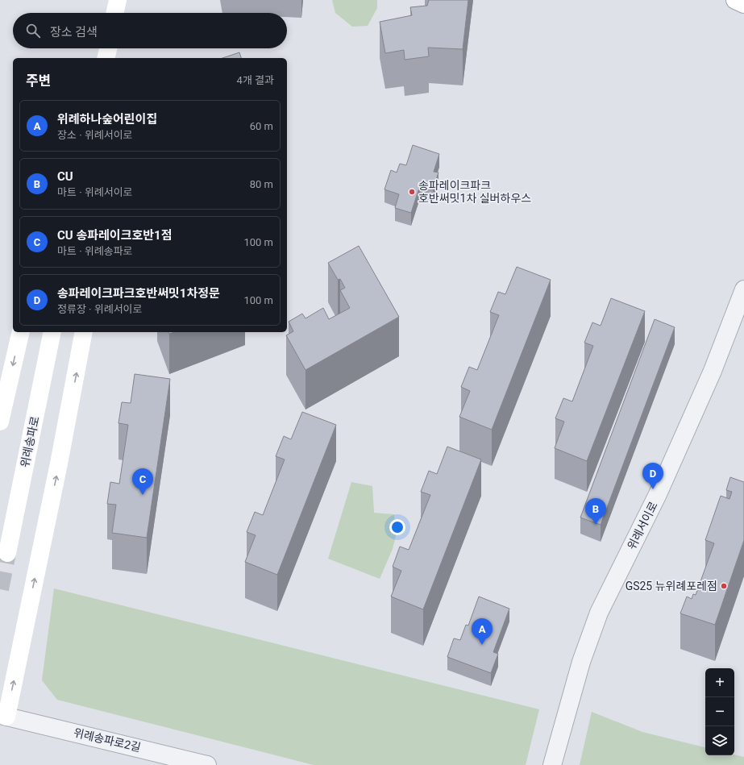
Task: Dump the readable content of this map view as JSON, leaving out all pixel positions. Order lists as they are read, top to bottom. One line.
{"streets":{"main road":["위례송파로"],"street":["위례서이로","위례송파로2길"]},"places":["송파레이크파크 호반써밋1차 실버하우스","GS25 뉴위례포레점"],"page":{"search":"장소 검색","heading":["주변","4개 결과"],"list":[{"mark":"A","name":"위례하나숲어린이집","note":"장소 · 위례서이로","value":"60 m"},{"mark":"B","name":"CU","note":"마트 · 위례서이로","value":"80 m"},{"mark":"C","name":"CU 송파레이크호반1점","note":"마트 · 위례송파로","value":"100 m"},{"mark":"D","name":"송파레이크파크호반써밋1차정문","note":"정류장 · 위례서이로","value":"100 m"}],"pins":["D","C","B","A"],"map_buttons":["+","−"]}}
